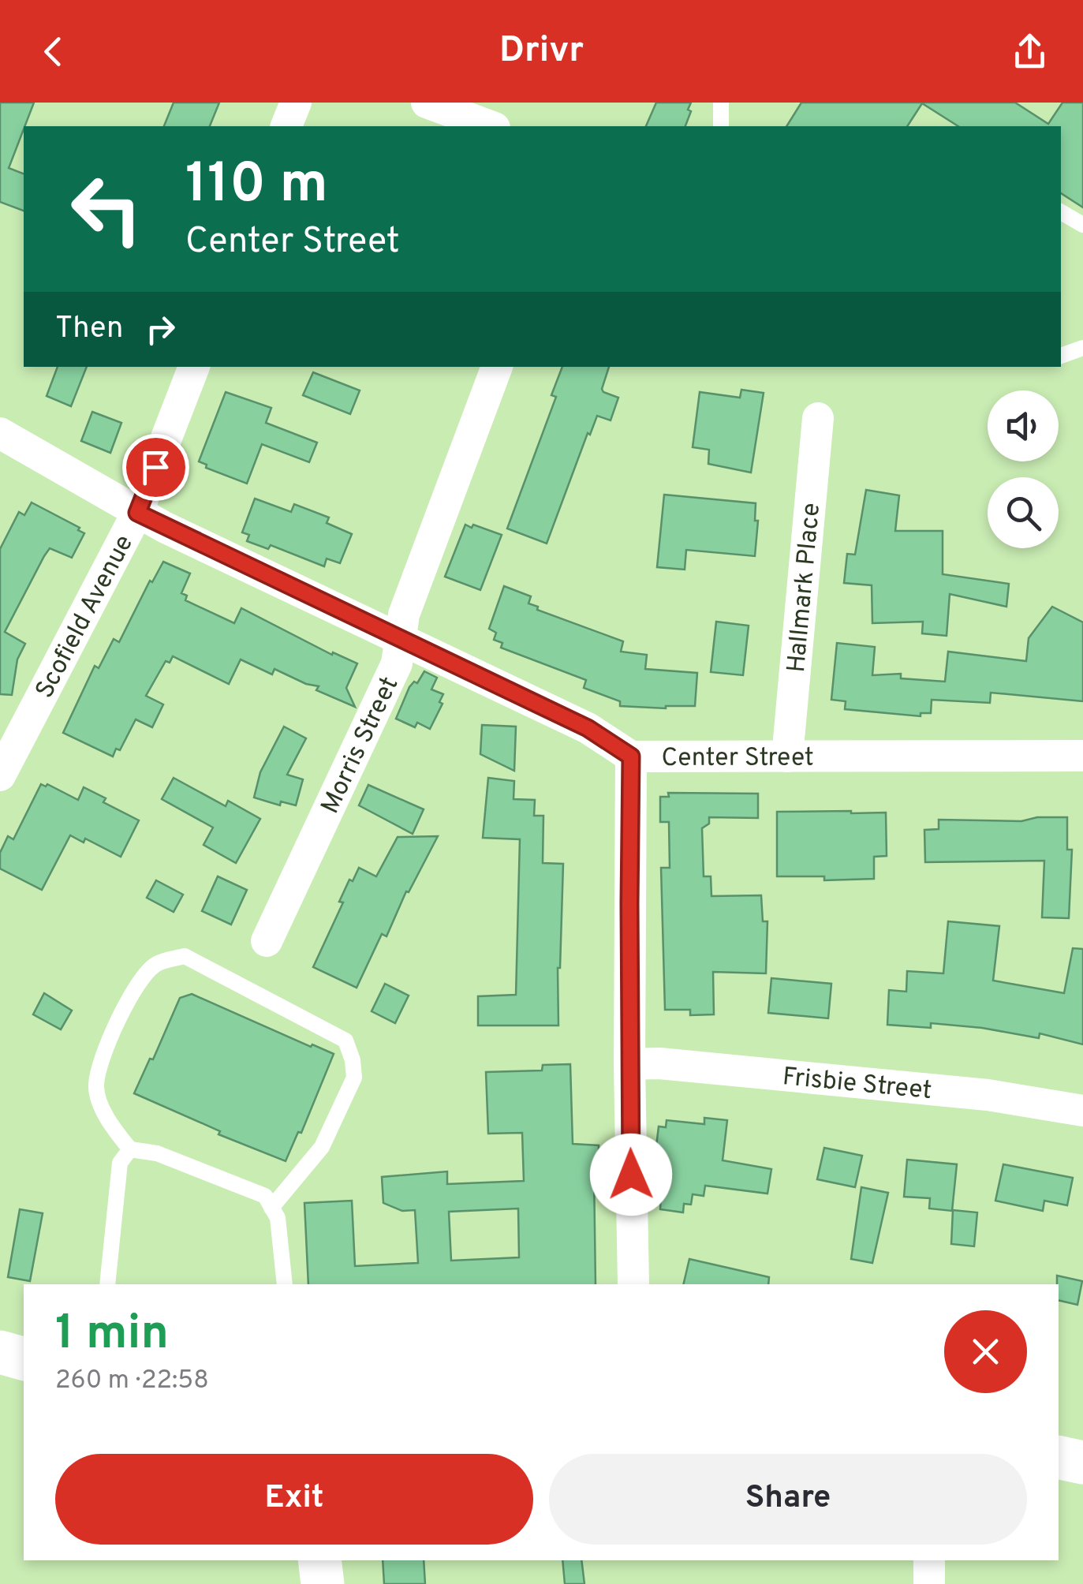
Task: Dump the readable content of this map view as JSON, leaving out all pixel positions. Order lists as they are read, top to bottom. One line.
{"streets":{"street":["Hallmark Place","Scofield Avenue","Morris Street","Center Street","Frisbie Street"]},"crossings":[["Hallmark Place","Center Street"],["Scofield Avenue","Center Street"],["Morris Street","Center Street"]],"page":{"header":"Drivr","turn":["110 m","Center Street"],"then":"Then","heading":["1 min","260 m · 22:58"],"buttons":["Exit","Share"]}}
